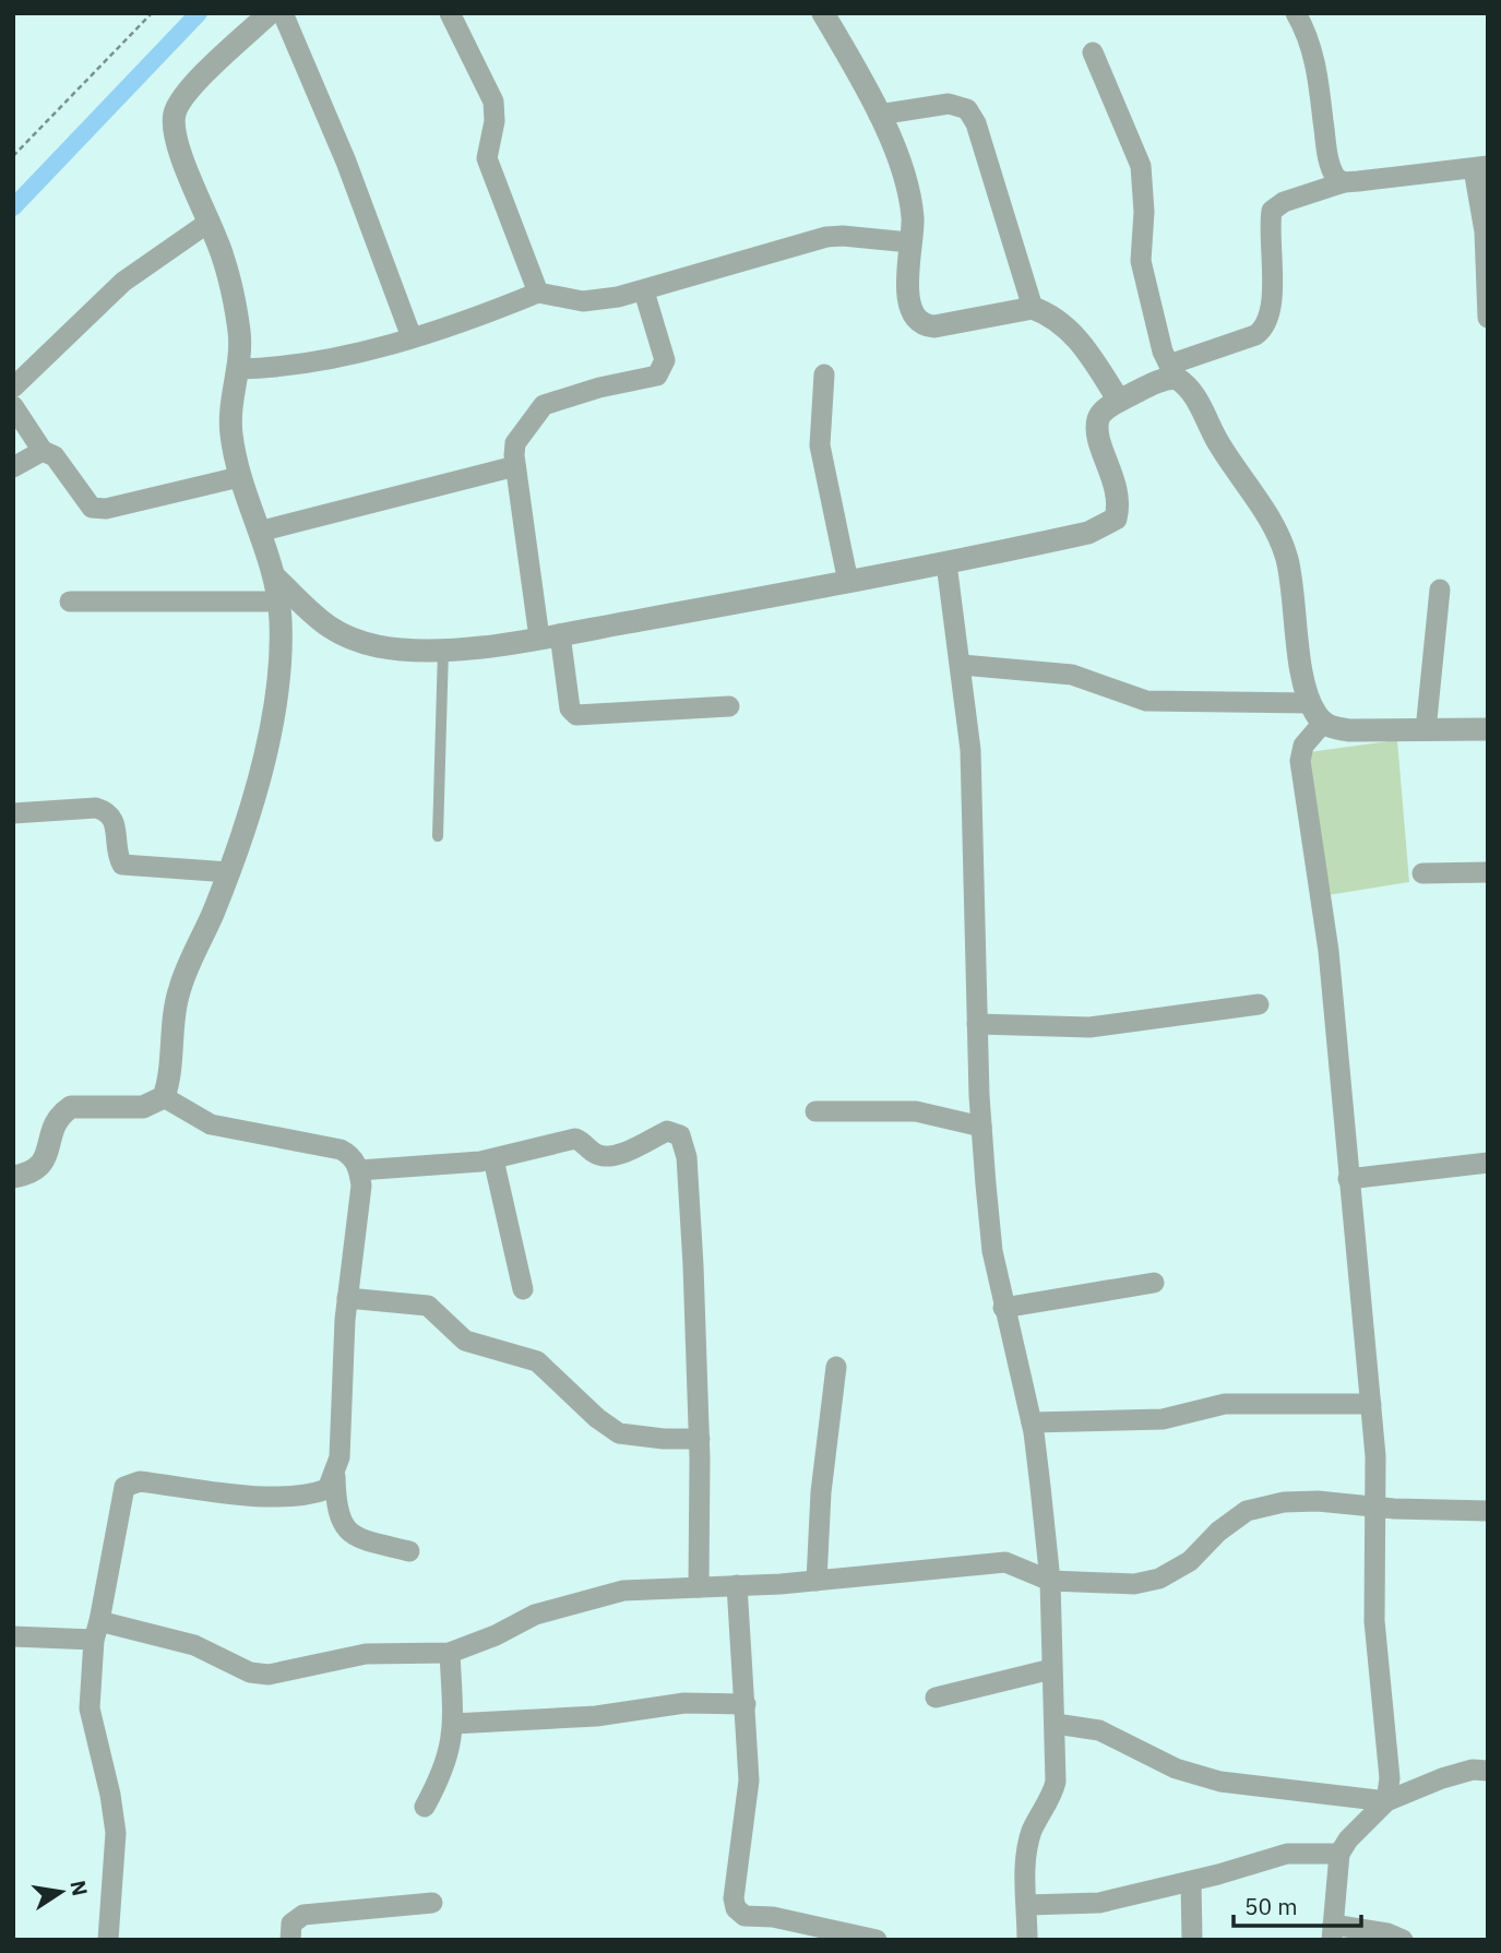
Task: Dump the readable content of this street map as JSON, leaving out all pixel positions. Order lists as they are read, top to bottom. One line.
{"scale_bar":"50 m","north":"right"}
